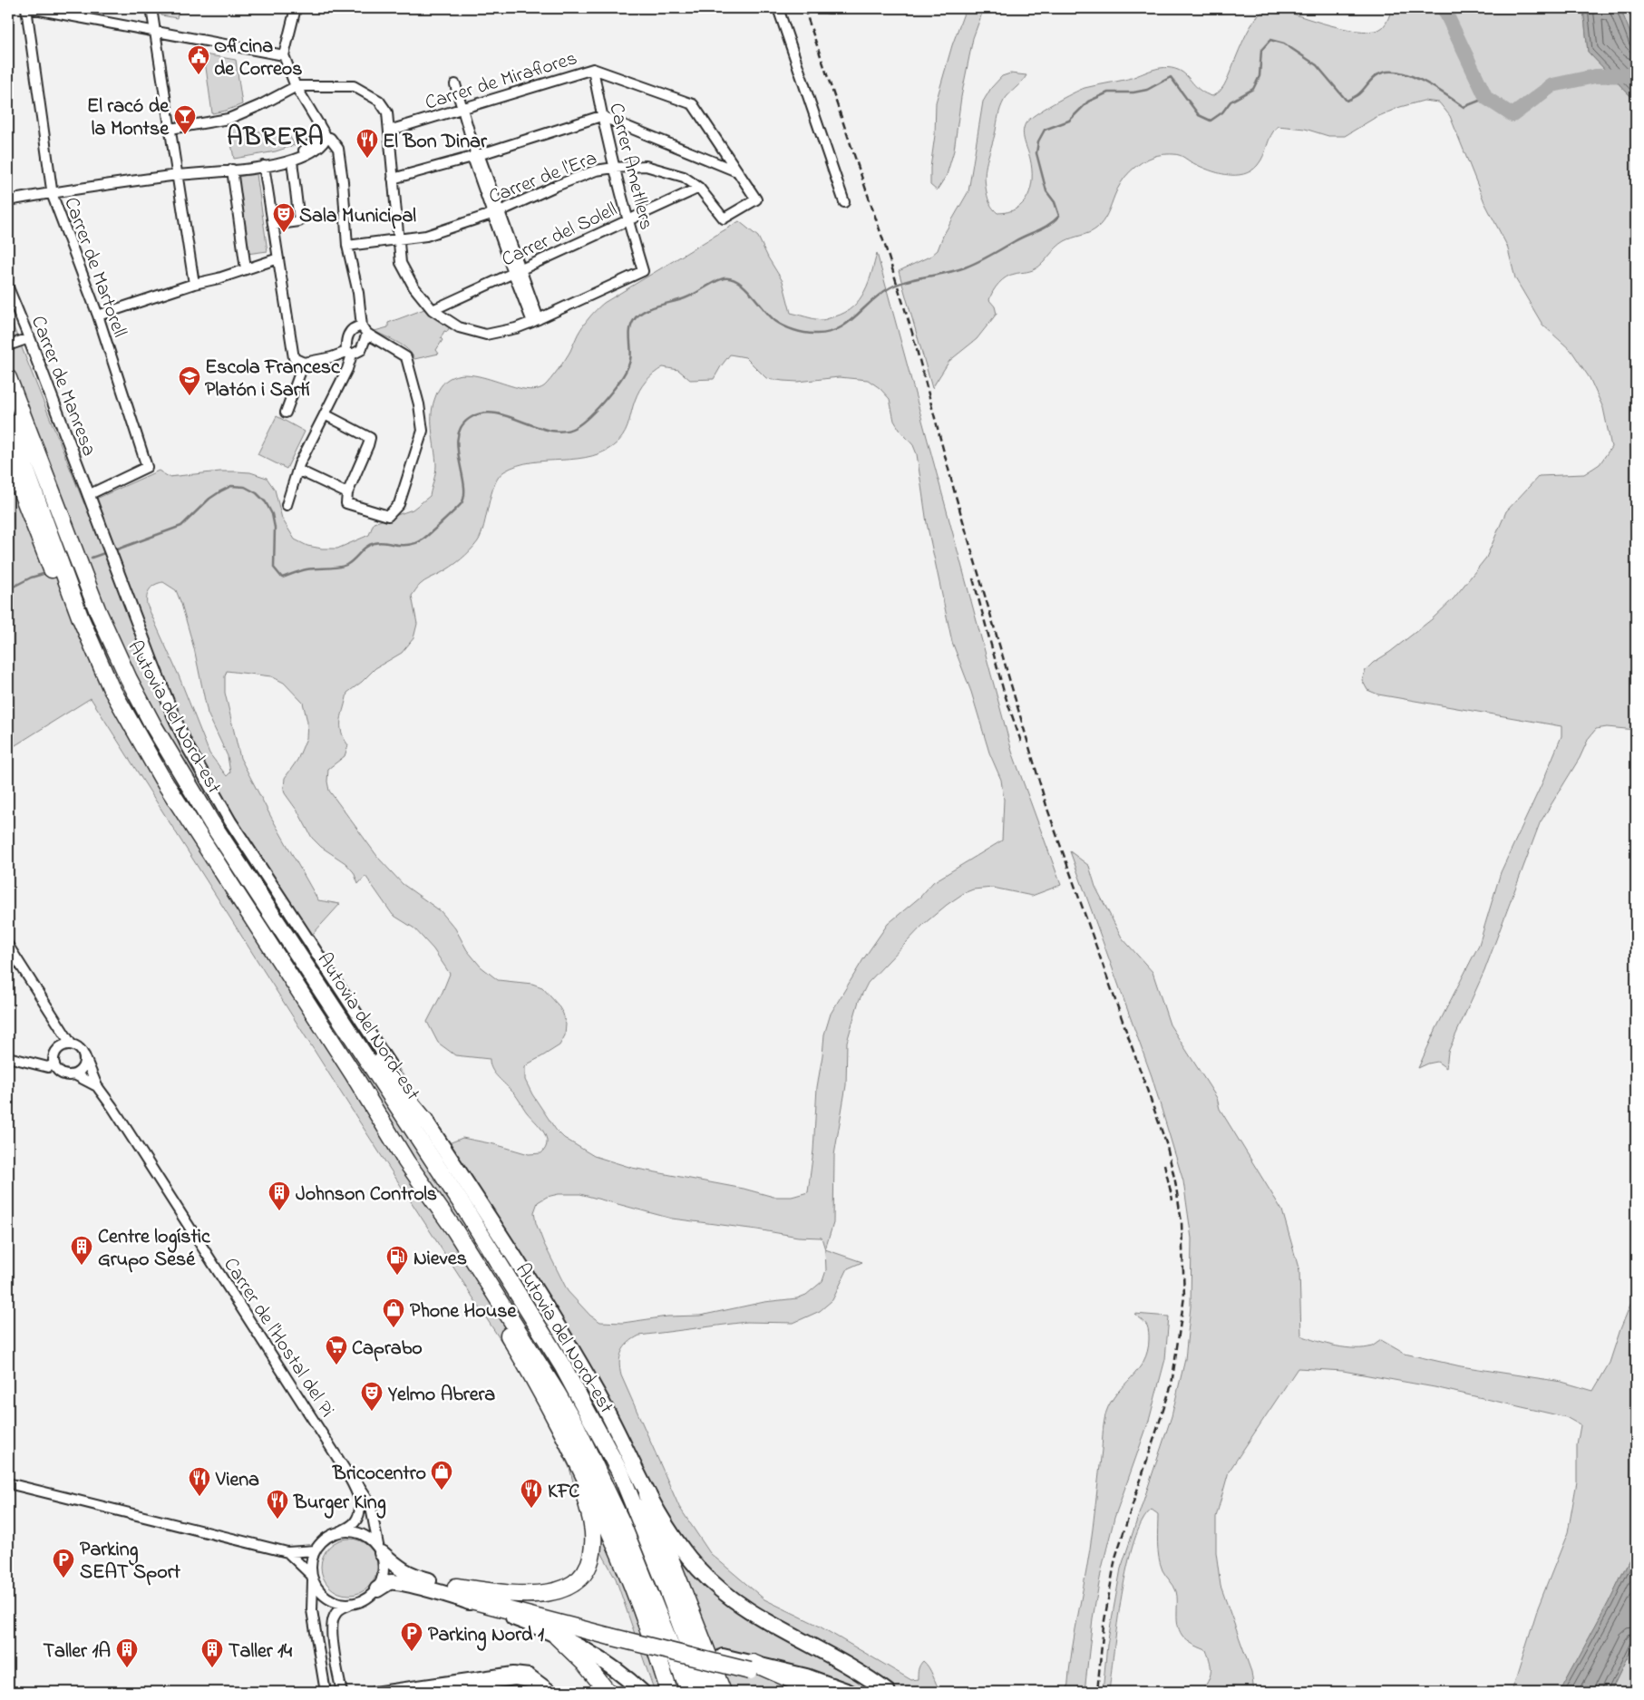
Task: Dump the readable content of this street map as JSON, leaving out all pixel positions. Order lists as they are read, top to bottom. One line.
{"streets":{"highway":["Autovia del Nord-est"],"street":["Carrer de Miraflores","Carrer Ametllers","Carrer de l'Era","Carrer del Solell","Carrer de Martorell","Carrer de Manresa","Carrer de l'Hostal del Pi"]},"crossings":[["Carrer de Miraflores","Carrer Ametllers"],["Carrer de Miraflores","Carrer de l'Era"],["Carrer Ametllers","Carrer de l'Era"],["Carrer Ametllers","Carrer del Solell"],["Carrer de l'Era","Carrer del Solell"],["Carrer de Martorell","Carrer de Manresa"]],"districts":["ABRERA"],"places":{"public building":["Oficina de Correos"],"bar":["El racó de la Montse"],"restaurant":["El Bon Dinar","Viena","KFC","Burger King"],"theatre":["Sala Municipal","Yelmo Abrera"],"school or university":["Escola Francesc Platón i Sartí"],"building":["Johnson Controls","Centre logístic Grupo Sesé","Taller 1A","Taller 14"],"fuel station":["Nieves"],"shop":["Phone House","Bricocentro"],"supermarket":["Caprabo"],"parking":["Parking SEAT Sport","Parking Nord 1"]}}
